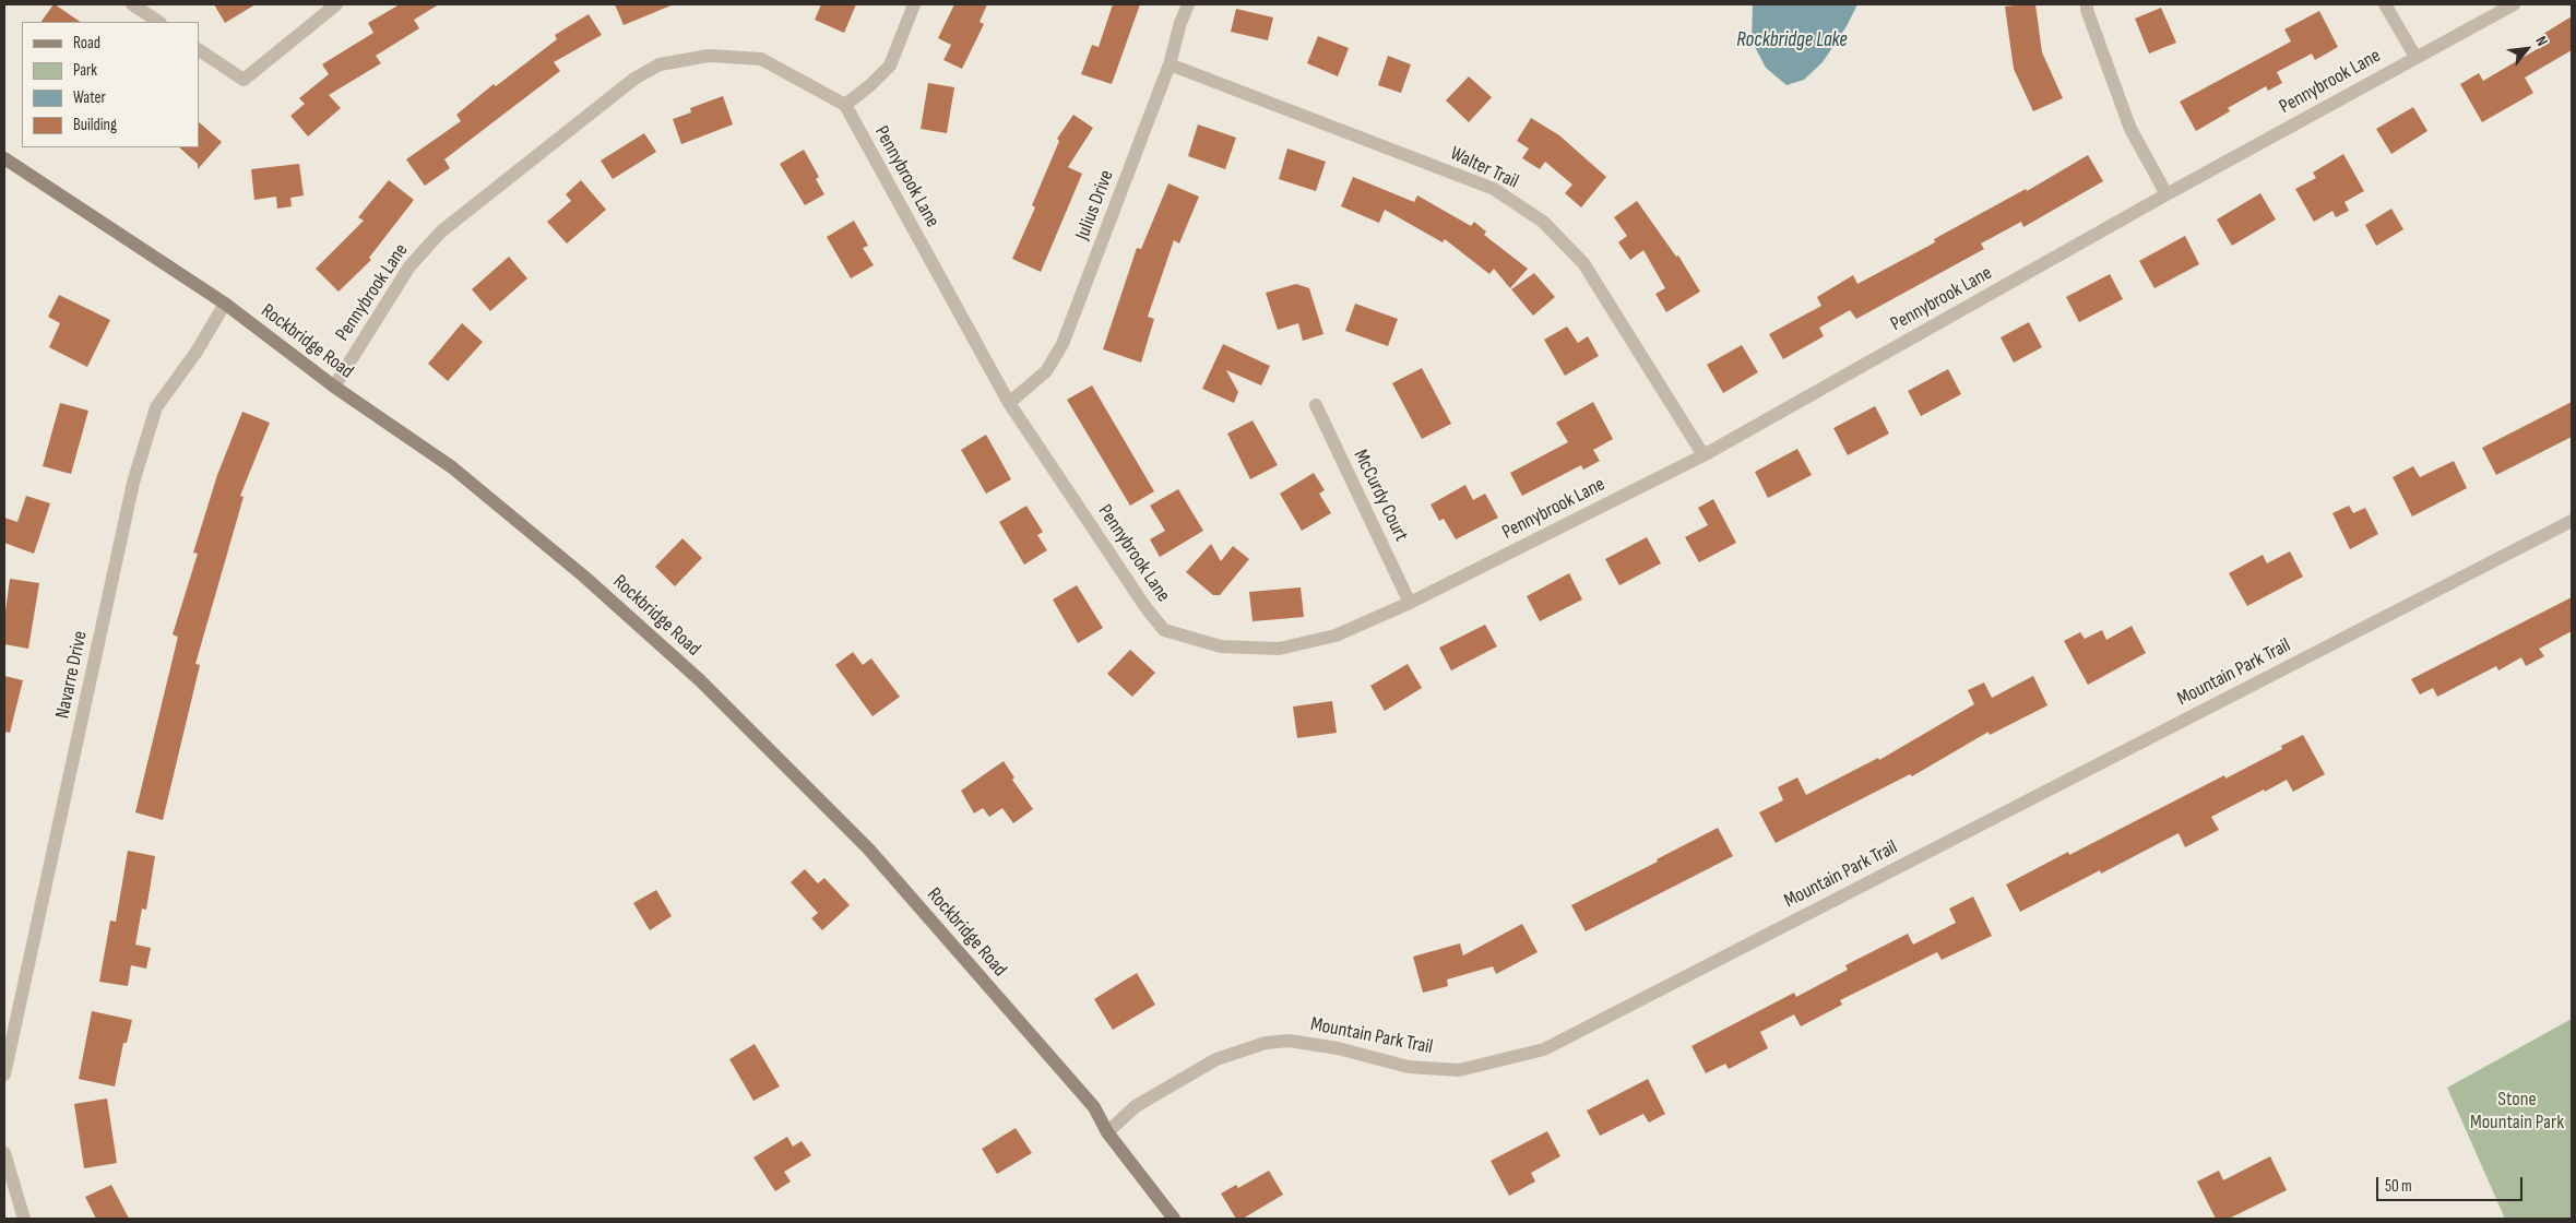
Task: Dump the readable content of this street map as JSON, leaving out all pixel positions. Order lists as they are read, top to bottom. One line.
{"streets":{"main road":["Rockbridge Road"],"street":["Pennybrook Lane","Walter Trail","Julius Drive","McCurdy Court","Mountain Park Trail","Navarre Drive"]},"crossings":[["Pennybrook Lane","Walter Trail"],["Pennybrook Lane","Julius Drive"],["Pennybrook Lane","Rockbridge Road"],["Pennybrook Lane","McCurdy Court"],["Walter Trail","Julius Drive"],["Rockbridge Road","Mountain Park Trail"],["Rockbridge Road","Navarre Drive"]],"water":["Rockbridge Lake"],"parks":["Stone Mountain Park"],"legend":["Road","Park","Water","Building"],"scale_bar":"50 m","north":"top right"}
